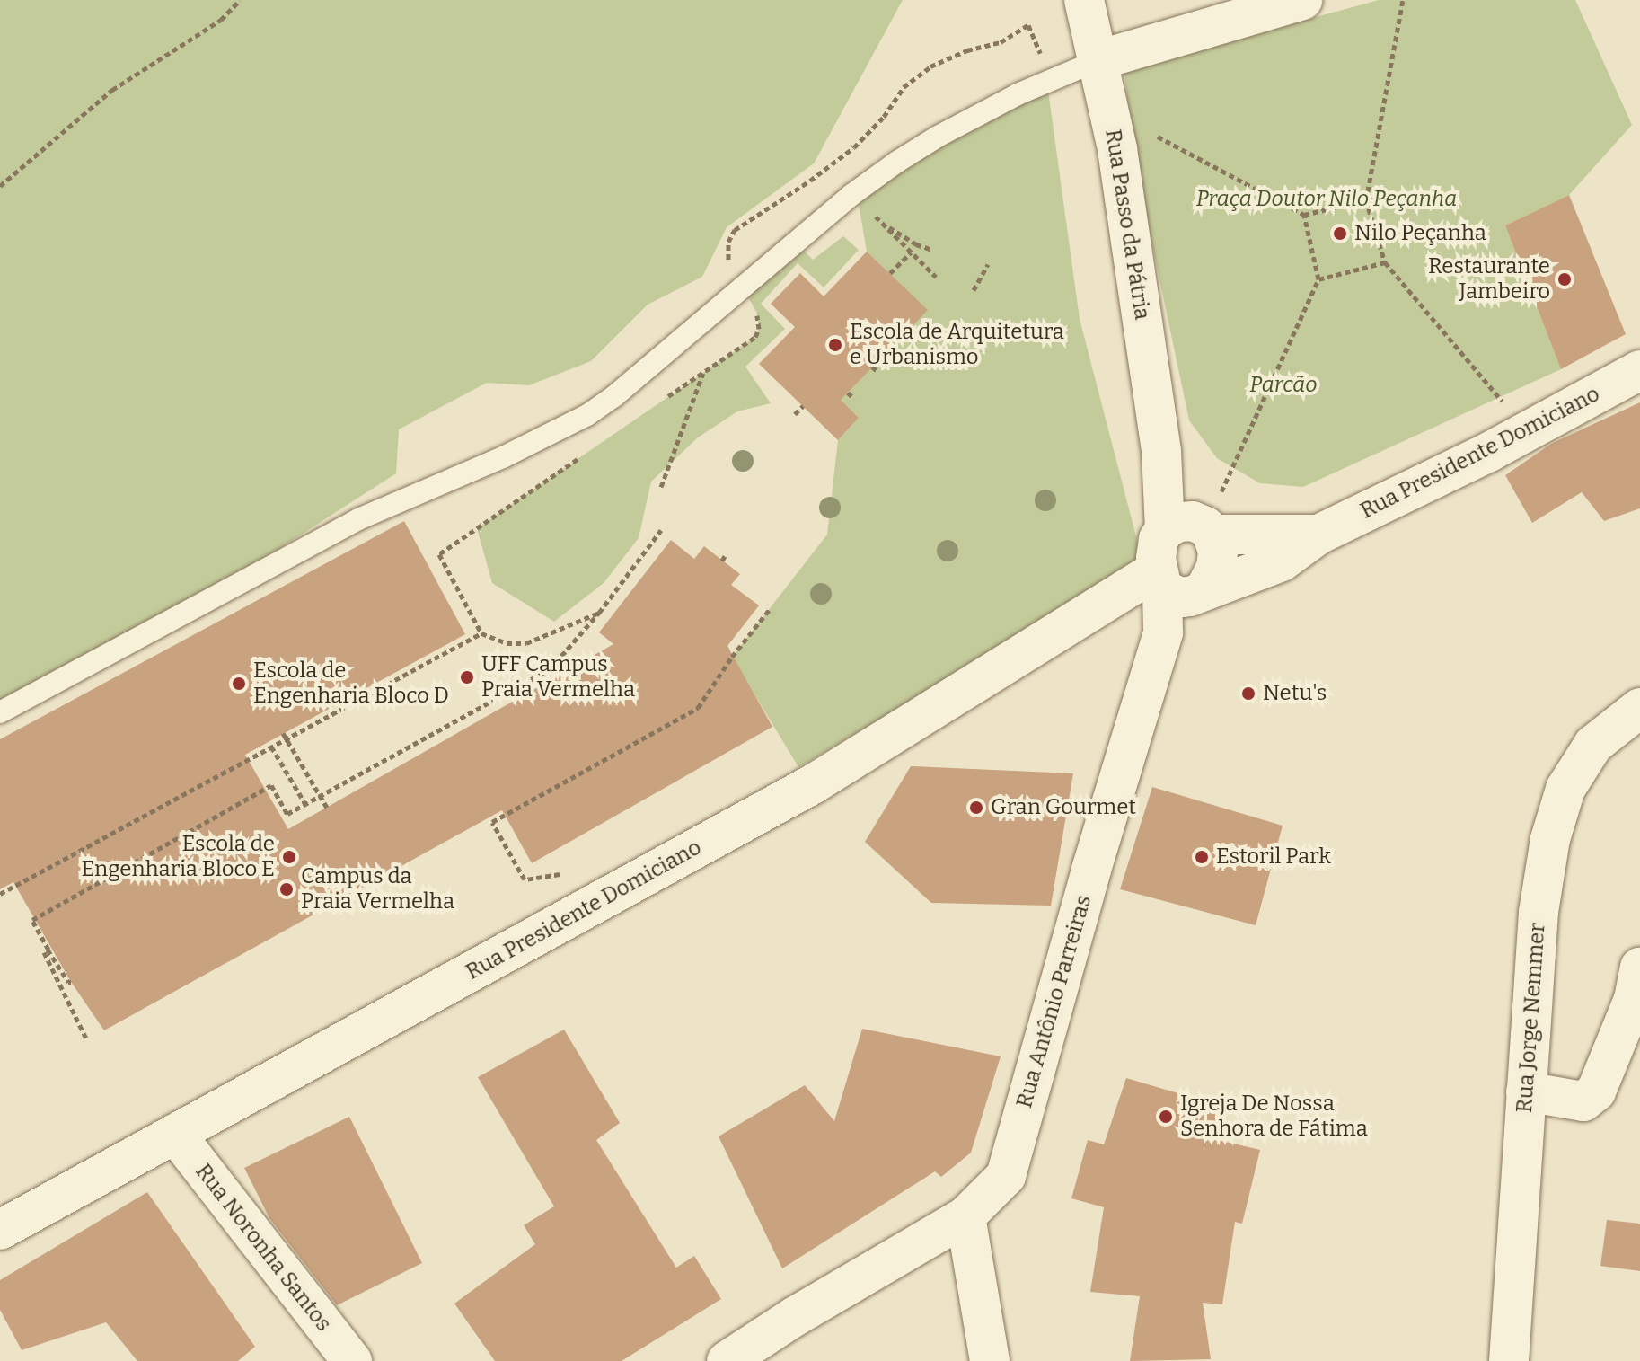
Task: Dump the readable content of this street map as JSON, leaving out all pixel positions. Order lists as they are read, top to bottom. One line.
{"streets":{"street":["Rua Passo da Pátria","Rua Presidente Domiciano","Rua Antônio Parreiras","Rua Jorge Nemmer","Rua Noronha Santos"]},"crossings":[["Rua Passo da Pátria","Rua Presidente Domiciano"],["Rua Passo da Pátria","Rua Antônio Parreiras"],["Rua Presidente Domiciano","Rua Antônio Parreiras"],["Rua Presidente Domiciano","Rua Noronha Santos"]],"parks":["Praça Doutor Nilo Peçanha","Parcão"],"places":["Nilo Peçanha","Restaurante Jambeiro","Escola de Arquitetura e Urbanismo","UFF Campus Praia Vermelha","Escola de Engenharia Bloco D","Netu's","Gran Gourmet","Escola de Engenharia Bloco E","Estoril Park","Campus da Praia Vermelha","Igreja De Nossa Senhora de Fátima"]}
